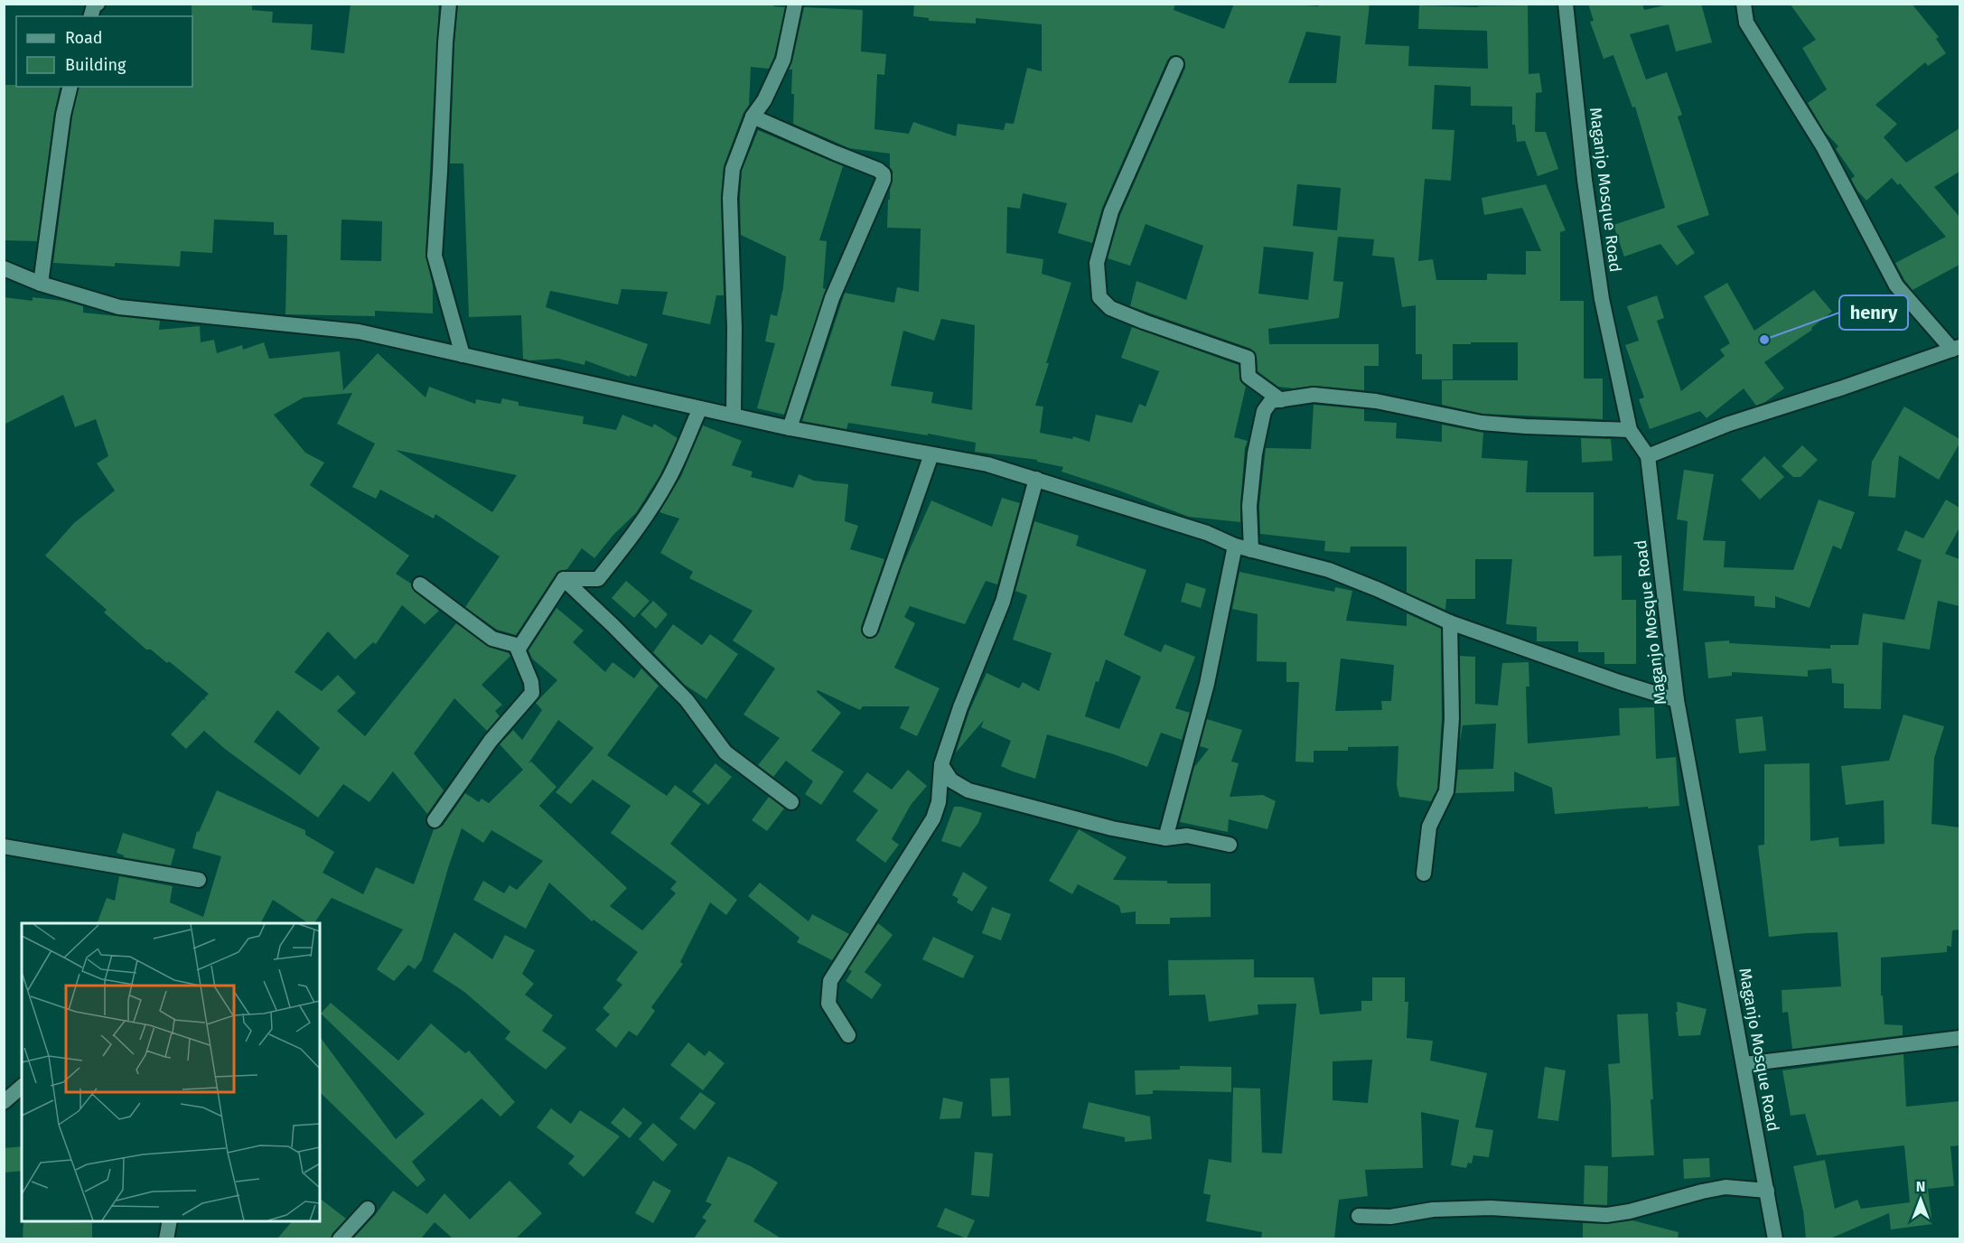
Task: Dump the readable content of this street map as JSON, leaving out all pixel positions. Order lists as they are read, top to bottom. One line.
{"streets":{"street":["Maganjo Mosque Road"]},"places":["henry"],"legend":["Road","Building"],"north":"top"}
